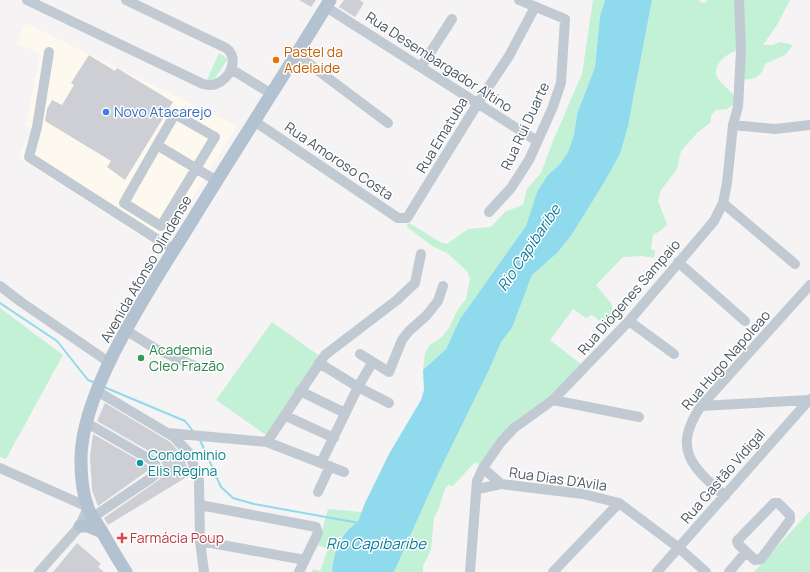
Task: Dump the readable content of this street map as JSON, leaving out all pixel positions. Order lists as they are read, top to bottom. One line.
{"streets":{"main road":["Avenida Afonso Olindense"],"street":["Rua Desembargador Altino","Rua Rui Duarte","Rua Ematuba","Rua Amoroso Costa","Rua Diógenes Sampaio","Rua Hugo Napoleao","Rua Gastão Vidigal","Rua Dias D'Avila"]},"crossings":[["Rua Desembargador Altino","Rua Rui Duarte"],["Rua Desembargador Altino","Rua Ematuba"],["Rua Desembargador Altino","Avenida Afonso Olindense"],["Rua Rui Duarte","Rua Ematuba"],["Rua Ematuba","Rua Amoroso Costa"],["Rua Amoroso Costa","Avenida Afonso Olindense"],["Rua Diógenes Sampaio","Rua Dias D'Avila"],["Rua Hugo Napoleao","Rua Gastão Vidigal"],["Rua Gastão Vidigal","Rua Dias D'Avila"]],"water":["Rio Capibaribe"],"places":{"other":["Pastel da Adelaide","Novo Atacarejo","Academia Cleo Frazão","Condominio Elis Regina"],"health":["Farmácia Poup"]}}
